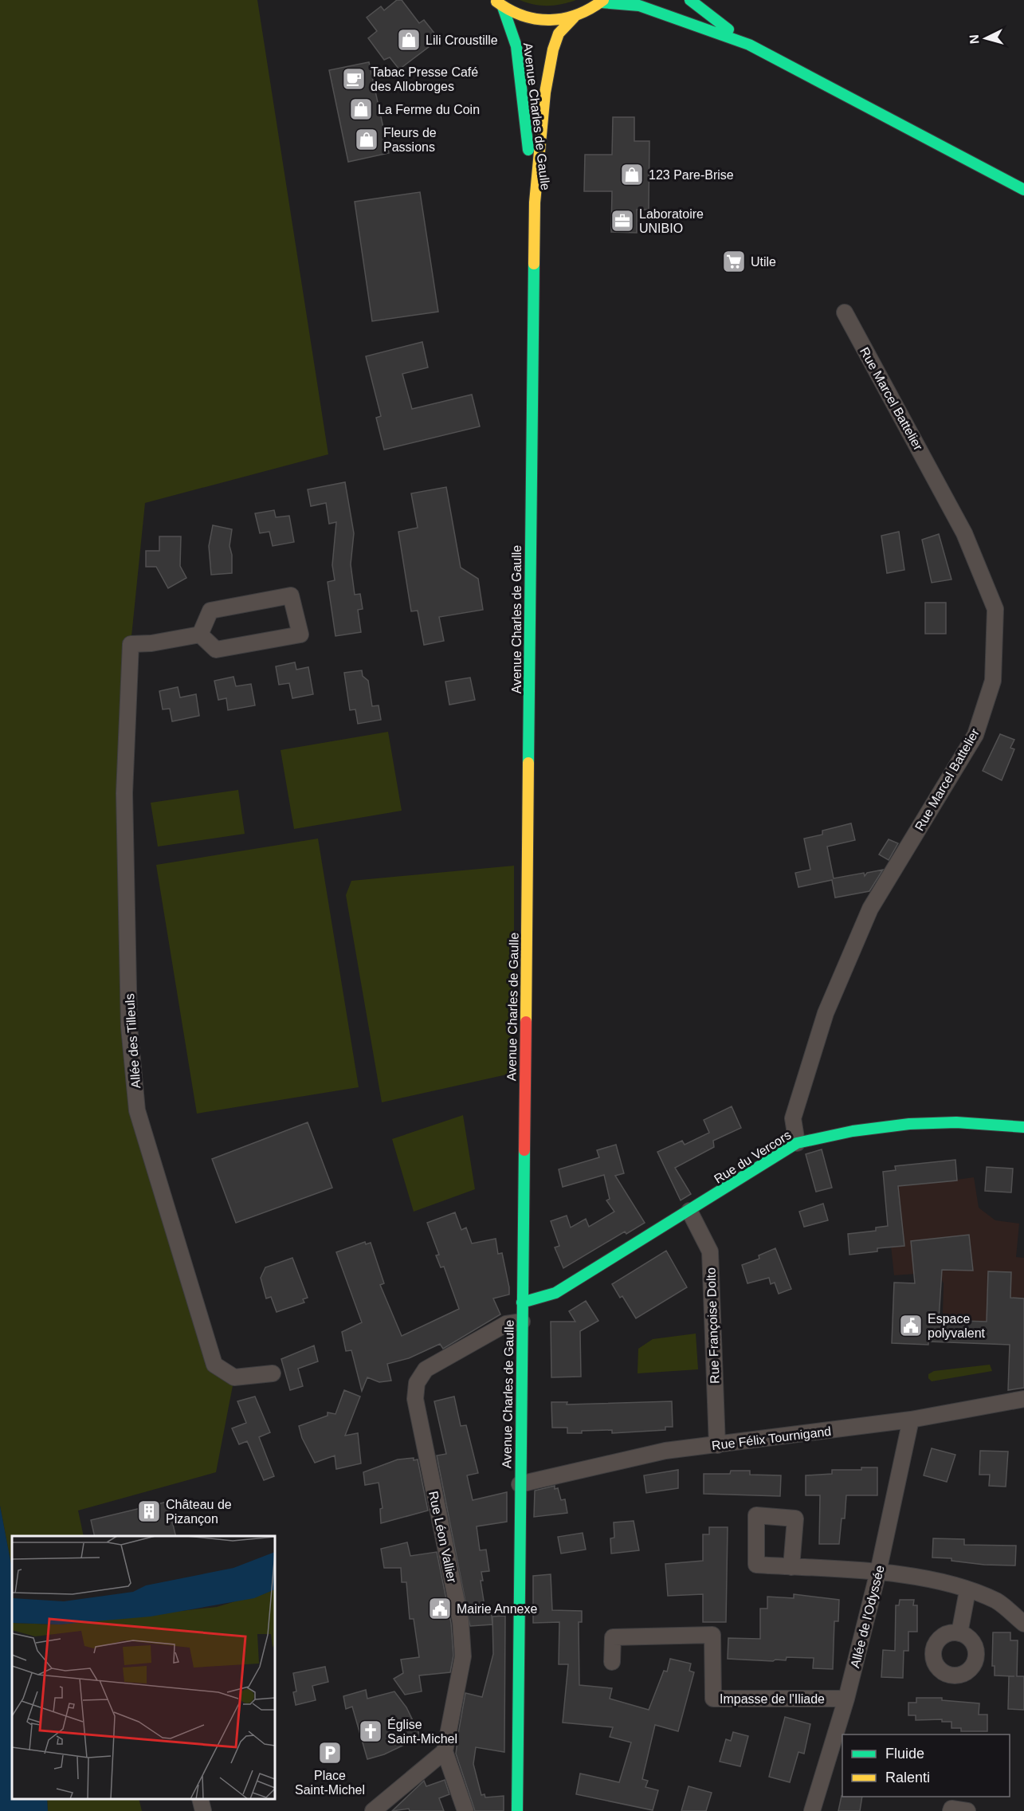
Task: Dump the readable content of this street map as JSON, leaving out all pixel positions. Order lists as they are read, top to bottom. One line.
{"streets":{"main road":["Avenue Charles de Gaulle","Rue du Vercors"],"street":["Rue Marcel Battelier","Allée des Tilleuls","Rue Françoise Dolto","Rue Félix Tournigand","Rue Léon Vallier","Allée de l'Odyssée","Impasse de l'Iliade"]},"crossings":[["Avenue Charles de Gaulle","Rue du Vercors"],["Avenue Charles de Gaulle","Rue Félix Tournigand"],["Avenue Charles de Gaulle","Rue Léon Vallier"],["Rue Marcel Battelier","Rue du Vercors"],["Rue du Vercors","Rue Françoise Dolto"],["Rue Françoise Dolto","Rue Félix Tournigand"],["Rue Félix Tournigand","Allée de l'Odyssée"],["Allée de l'Odyssée","Impasse de l'Iliade"]],"places":{"shop":["Lili Croustille","La Ferme du Coin","Fleurs de Passions","123 Pare-Brise"],"cafe":["Tabac Presse Café des Allobroges"],"office":["Laboratoire UNIBIO"],"supermarket":["Utile"],"public building":["Espace polyvalent","Mairie Annexe"],"building":["Château de Pizançon"],"church":["Église Saint-Michel"],"parking":["Place Saint-Michel"]},"legend":["Fluide","Ralenti"],"north":"left"}
